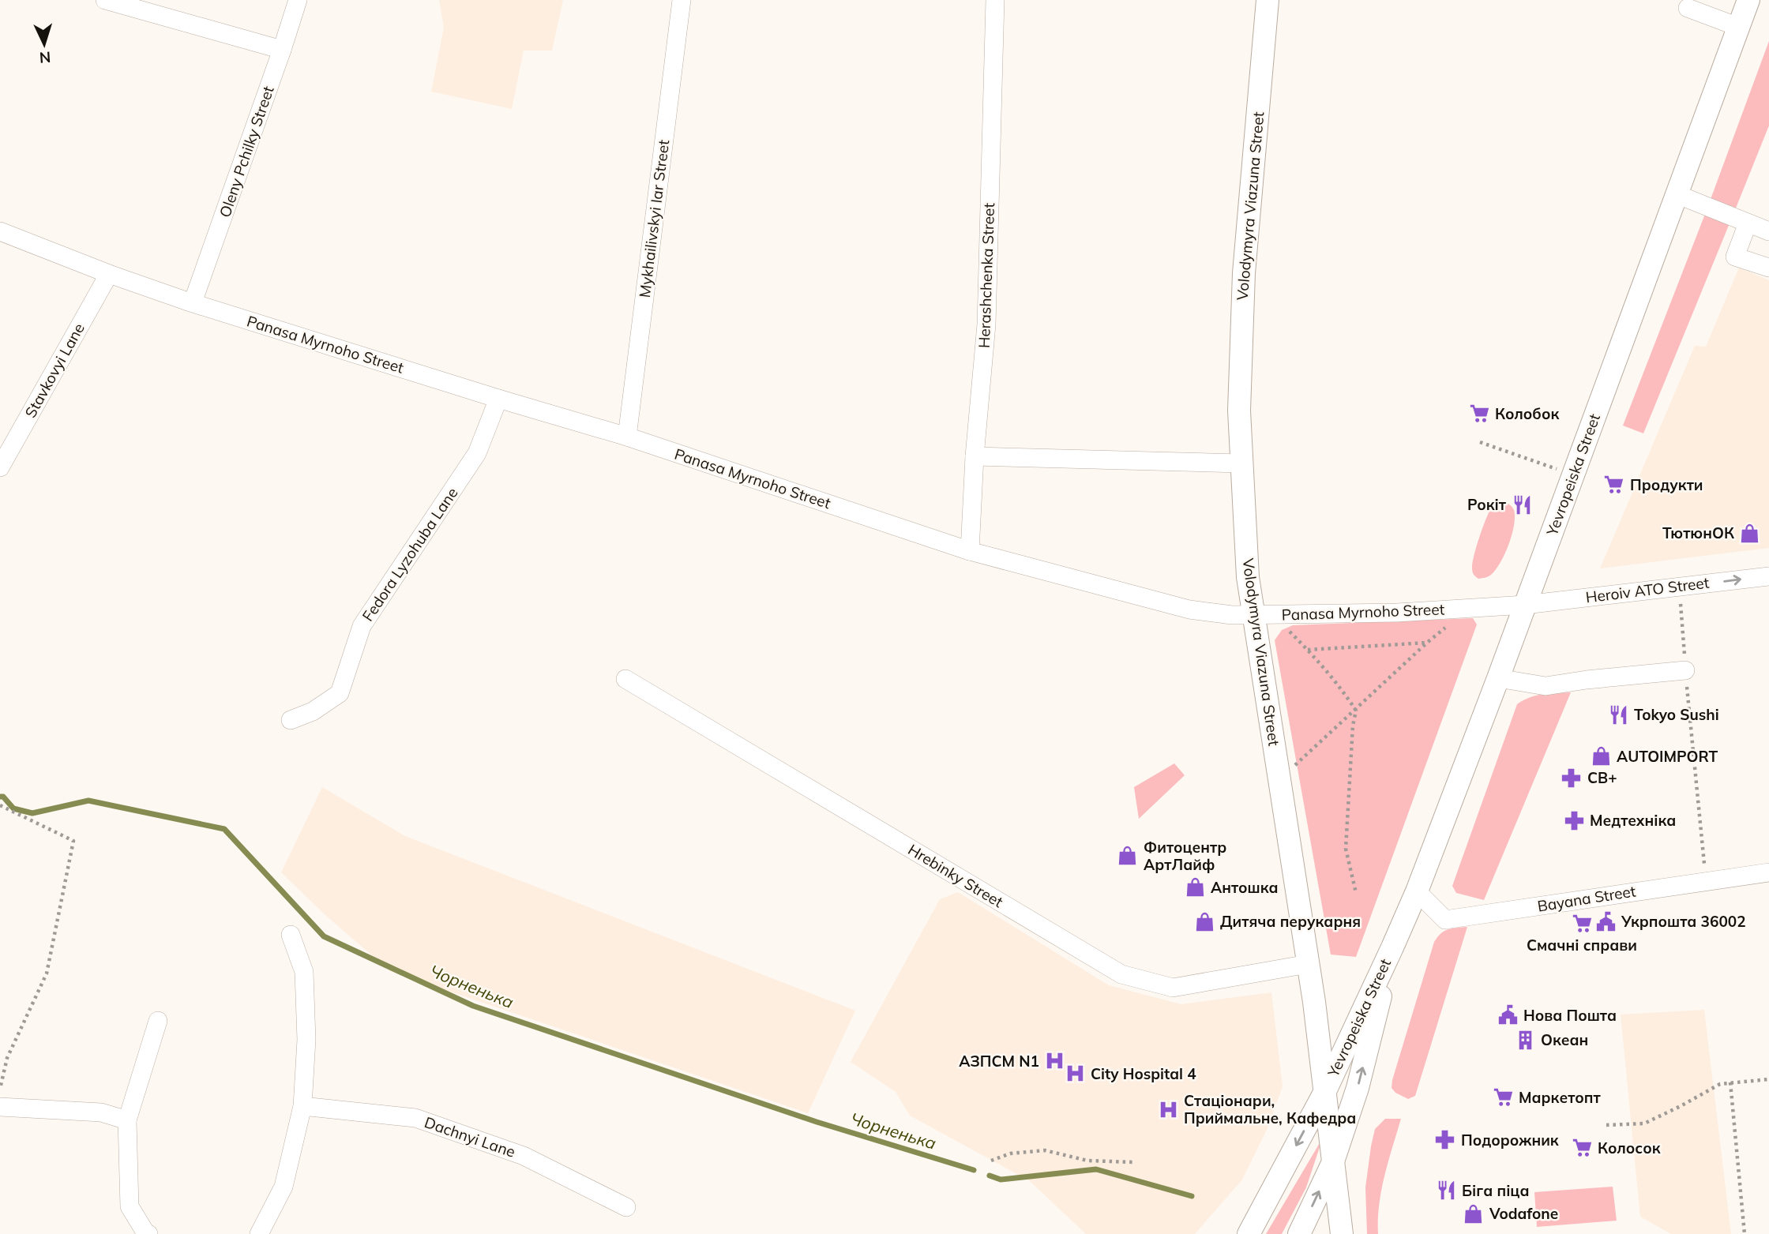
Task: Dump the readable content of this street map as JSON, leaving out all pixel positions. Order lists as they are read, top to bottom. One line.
{"streets":{"main road":["Volodymyra Viazuna Street","Yevropeiska Street"],"street":["Oleny Pchilky Street","Mykhailivskyi Iar Street","Herashchenka Street","Panasa Myrnoho Street","Stavkovyi Lane","Fedora Lyzohuba Lane","Heroiv ATO Street","Hrebinky Street","Bayana Street","Dachnyi Lane"]},"crossings":[["Oleny Pchilky Street","Panasa Myrnoho Street"],["Volodymyra Viazuna Street","Panasa Myrnoho Street"],["Volodymyra Viazuna Street","Yevropeiska Street"],["Volodymyra Viazuna Street","Hrebinky Street"],["Mykhailivskyi Iar Street","Panasa Myrnoho Street"],["Herashchenka Street","Panasa Myrnoho Street"],["Panasa Myrnoho Street","Stavkovyi Lane"],["Panasa Myrnoho Street","Yevropeiska Street"],["Panasa Myrnoho Street","Fedora Lyzohuba Lane"],["Panasa Myrnoho Street","Heroiv ATO Street"],["Yevropeiska Street","Heroiv ATO Street"],["Yevropeiska Street","Bayana Street"]],"water":["Чорненька"],"places":{"supermarket":["Колобок","Продукти","Смачні справи","Маркетопт","Колосок"],"restaurant":["Рокіт","Tokyo Sushi","Біга піца"],"shop":["ТютюнОК","AUTOIMPORT","Фитоцентр АртЛайф","Антошка","Дитяча перукарня","Vodafone"],"pharmacy":["СВ+","Медтехніка","Подорожник"],"public building":["Укрпошта 36002","Нова Пошта"],"building":["Океан"],"hospital":["АЗПСМ N1","City Hospital 4","Стаціонари, Приймальне, Кафедра"]},"north":"bottom"}
